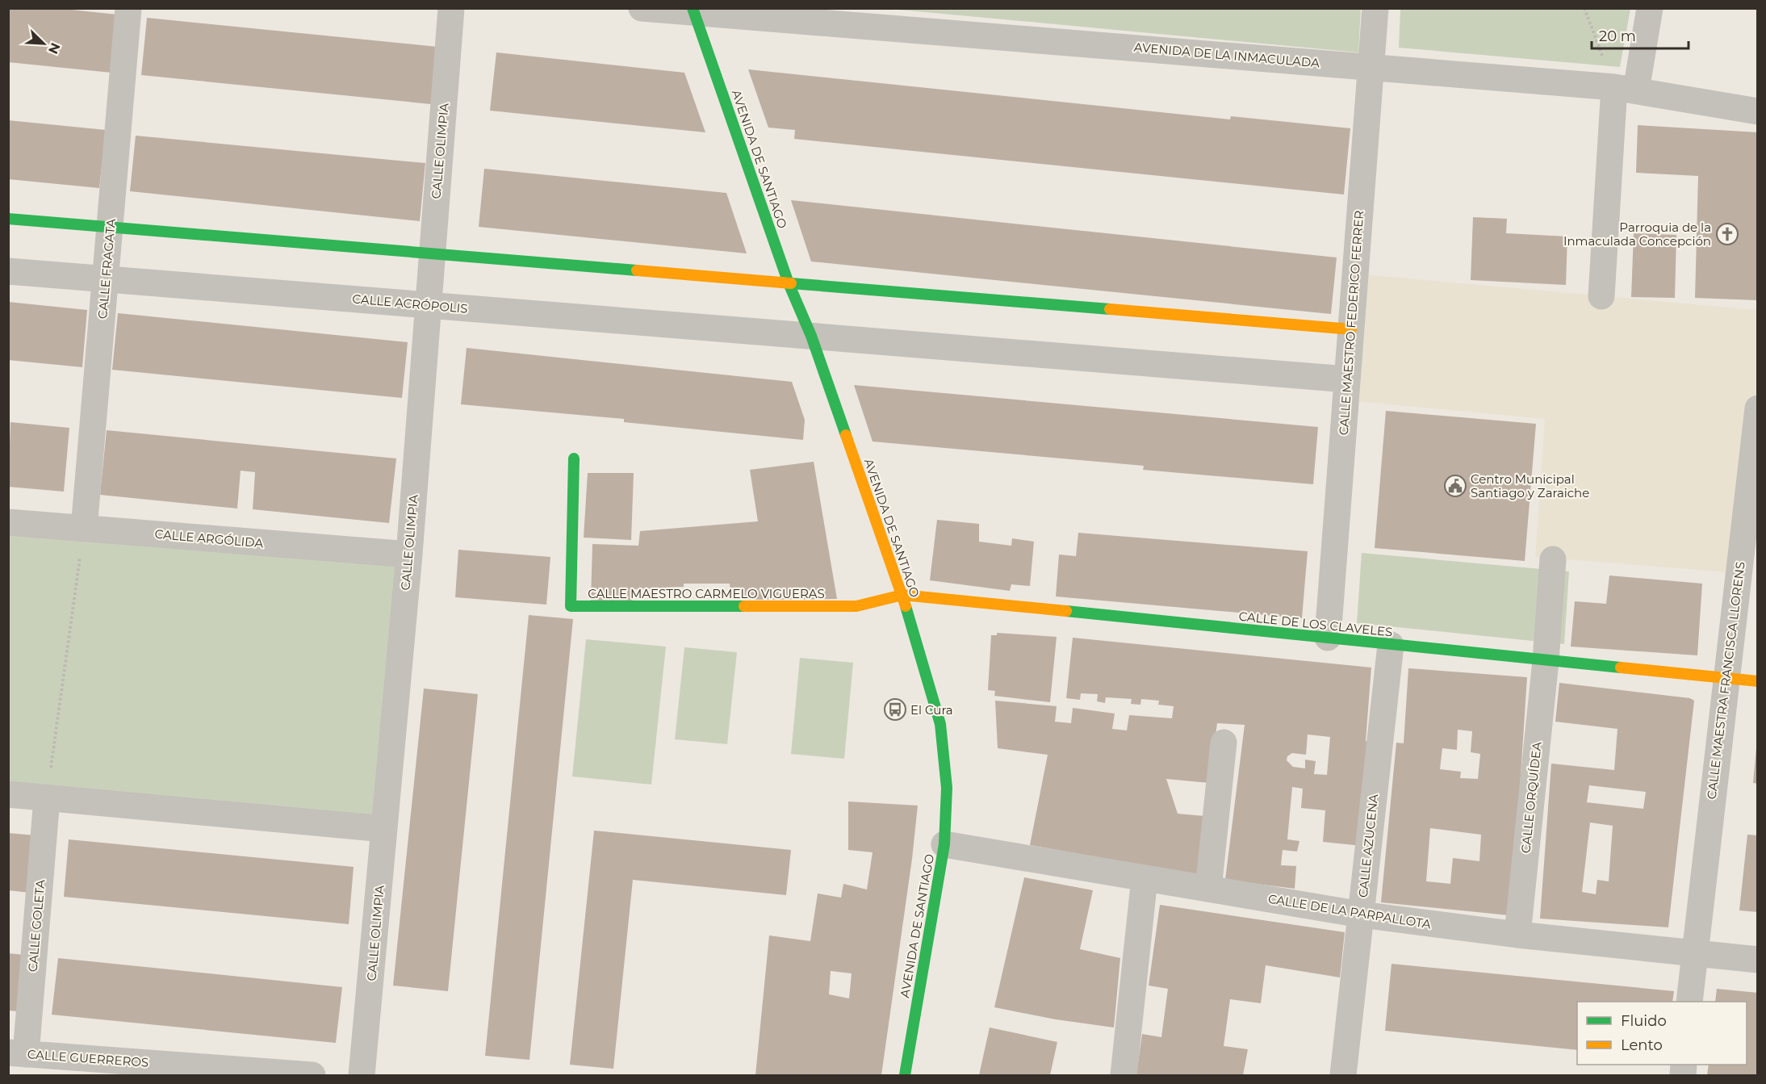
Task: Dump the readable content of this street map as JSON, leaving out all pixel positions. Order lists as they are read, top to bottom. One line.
{"streets":{"street":["AVENIDA DE LA INMACULADA","CALLE OLIMPIA","AVENIDA DE SANTIAGO","CALLE FRAGATA","CALLE ACRÓPOLIS","CALLE MAESTRO FEDERICO FERRER","CALLE ARGÓLIDA","CALLE MAESTRO CARMELO VIGUERAS","CALLE DE LOS CLAVELES","CALLE MAESTRA FRANCISCA LLORENS","CALLE ORQUÍDEA","CALLE AZUCENA","CALLE DE LA PARPALLOTA","CALLE GOLETA","CALLE GUERREROS"]},"crossings":[["AVENIDA DE LA INMACULADA","AVENIDA DE SANTIAGO"],["AVENIDA DE LA INMACULADA","CALLE MAESTRO FEDERICO FERRER"],["CALLE OLIMPIA","CALLE ACRÓPOLIS"],["CALLE OLIMPIA","CALLE ARGÓLIDA"],["AVENIDA DE SANTIAGO","CALLE ACRÓPOLIS"],["AVENIDA DE SANTIAGO","CALLE MAESTRO CARMELO VIGUERAS"],["AVENIDA DE SANTIAGO","CALLE DE LOS CLAVELES"],["AVENIDA DE SANTIAGO","CALLE DE LA PARPALLOTA"],["CALLE FRAGATA","CALLE ACRÓPOLIS"],["CALLE FRAGATA","CALLE ARGÓLIDA"],["CALLE ACRÓPOLIS","CALLE MAESTRO FEDERICO FERRER"],["CALLE MAESTRO FEDERICO FERRER","CALLE DE LOS CLAVELES"],["CALLE MAESTRO CARMELO VIGUERAS","CALLE DE LOS CLAVELES"],["CALLE DE LOS CLAVELES","CALLE MAESTRA FRANCISCA LLORENS"],["CALLE DE LOS CLAVELES","CALLE ORQUÍDEA"],["CALLE DE LOS CLAVELES","CALLE AZUCENA"],["CALLE MAESTRA FRANCISCA LLORENS","CALLE DE LA PARPALLOTA"],["CALLE ORQUÍDEA","CALLE DE LA PARPALLOTA"],["CALLE AZUCENA","CALLE DE LA PARPALLOTA"],["CALLE GOLETA","CALLE GUERREROS"]],"places":{"church":["Parroquia de la Inmaculada Concepción"],"public building":["Centro Municipal Santiago y Zaraiche"],"bus stop":["El Cura"]},"legend":["Fluido","Lento"],"scale_bar":"20 m","north":"bottom right"}
